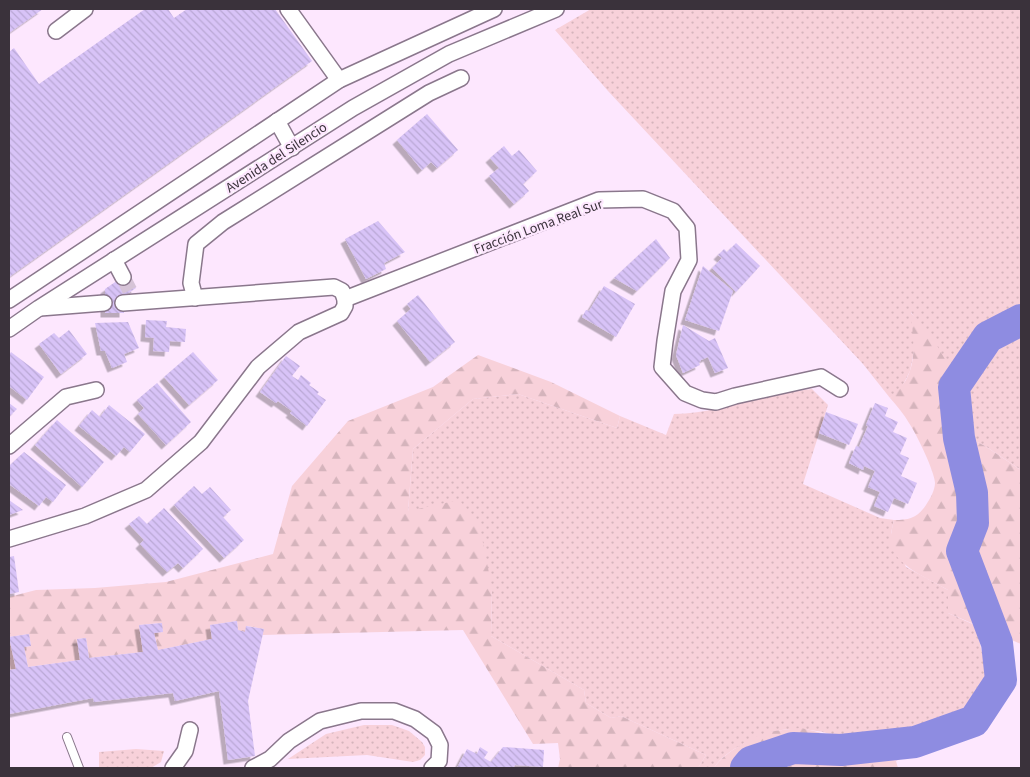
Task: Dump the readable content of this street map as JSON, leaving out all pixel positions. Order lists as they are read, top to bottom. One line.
{"streets":{"street":["Avenida del Silencio","Fracción Loma Real Sur"]}}
